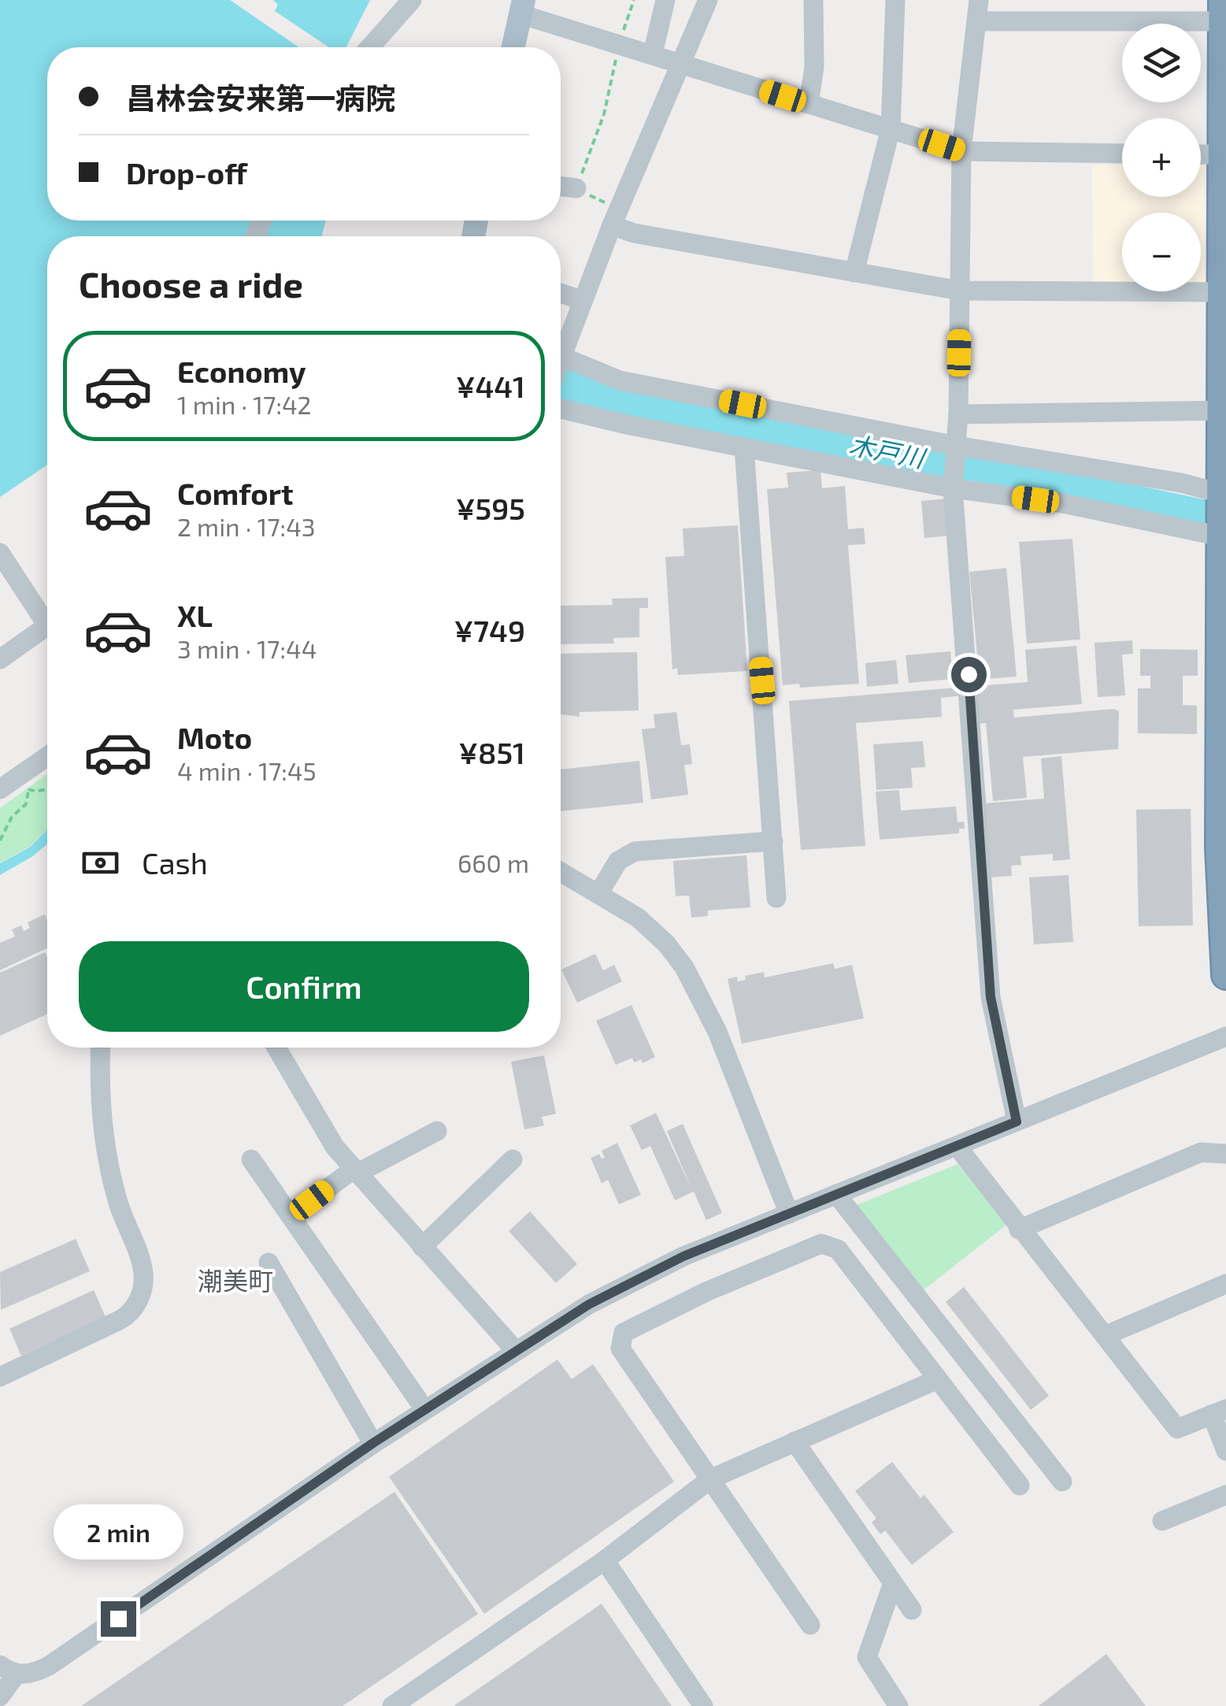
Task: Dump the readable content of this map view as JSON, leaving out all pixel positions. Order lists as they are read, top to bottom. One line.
{"districts":["潮美町"],"water":["木戸川"],"page":{"map_buttons":["+","−"],"banner":["昌林会安来第一病院","Drop-off"],"heading":"Choose a ride","list":[{"name":"Economy","note":"1 min · 17:42","value":"¥441"},{"name":"Comfort","note":"2 min · 17:43","value":"¥595"},{"name":"XL","note":"3 min · 17:44","value":"¥749"},{"name":"Moto","note":"4 min · 17:45","value":"¥851"}],"pay":["Cash","660 m"],"buttons":"Confirm","bubble":"2 min"}}
